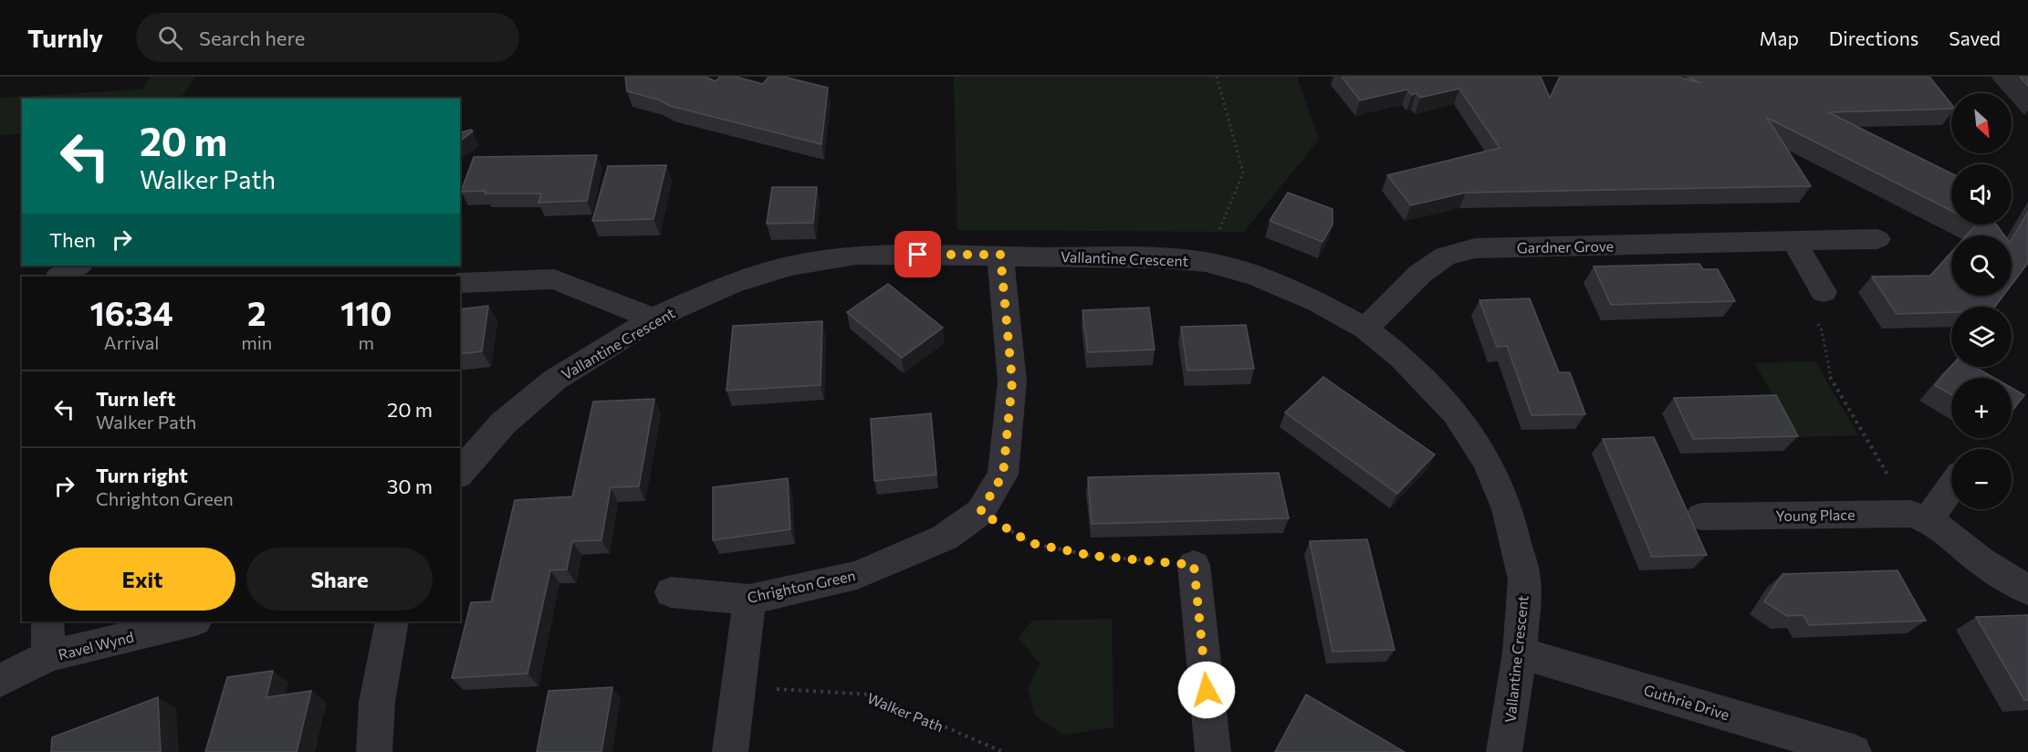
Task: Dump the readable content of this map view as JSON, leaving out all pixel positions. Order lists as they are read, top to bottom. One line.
{"streets":{"street":["Gardner Grove","Vallantine Crescent","Young Place","Chrighton Green","Ravel Wynd","Guthrie Drive"],"path":["Walker Path"]},"crossings":[["Gardner Grove","Vallantine Crescent"],["Vallantine Crescent","Chrighton Green"],["Vallantine Crescent","Guthrie Drive"]],"north":"bottom right","page":{"header":"Turnly","search":"Search here","nav":["Map","Directions","Saved"],"map_buttons":["+","−"],"turn":["20 m","Walker Path"],"then":"Then","eta":["16:34","Arrival","2","min","110","m"],"list":[{"name":"Turn left","note":"Walker Path","value":"20 m"},{"name":"Turn right","note":"Chrighton Green","value":"30 m"}],"buttons":["Exit","Share"]}}
